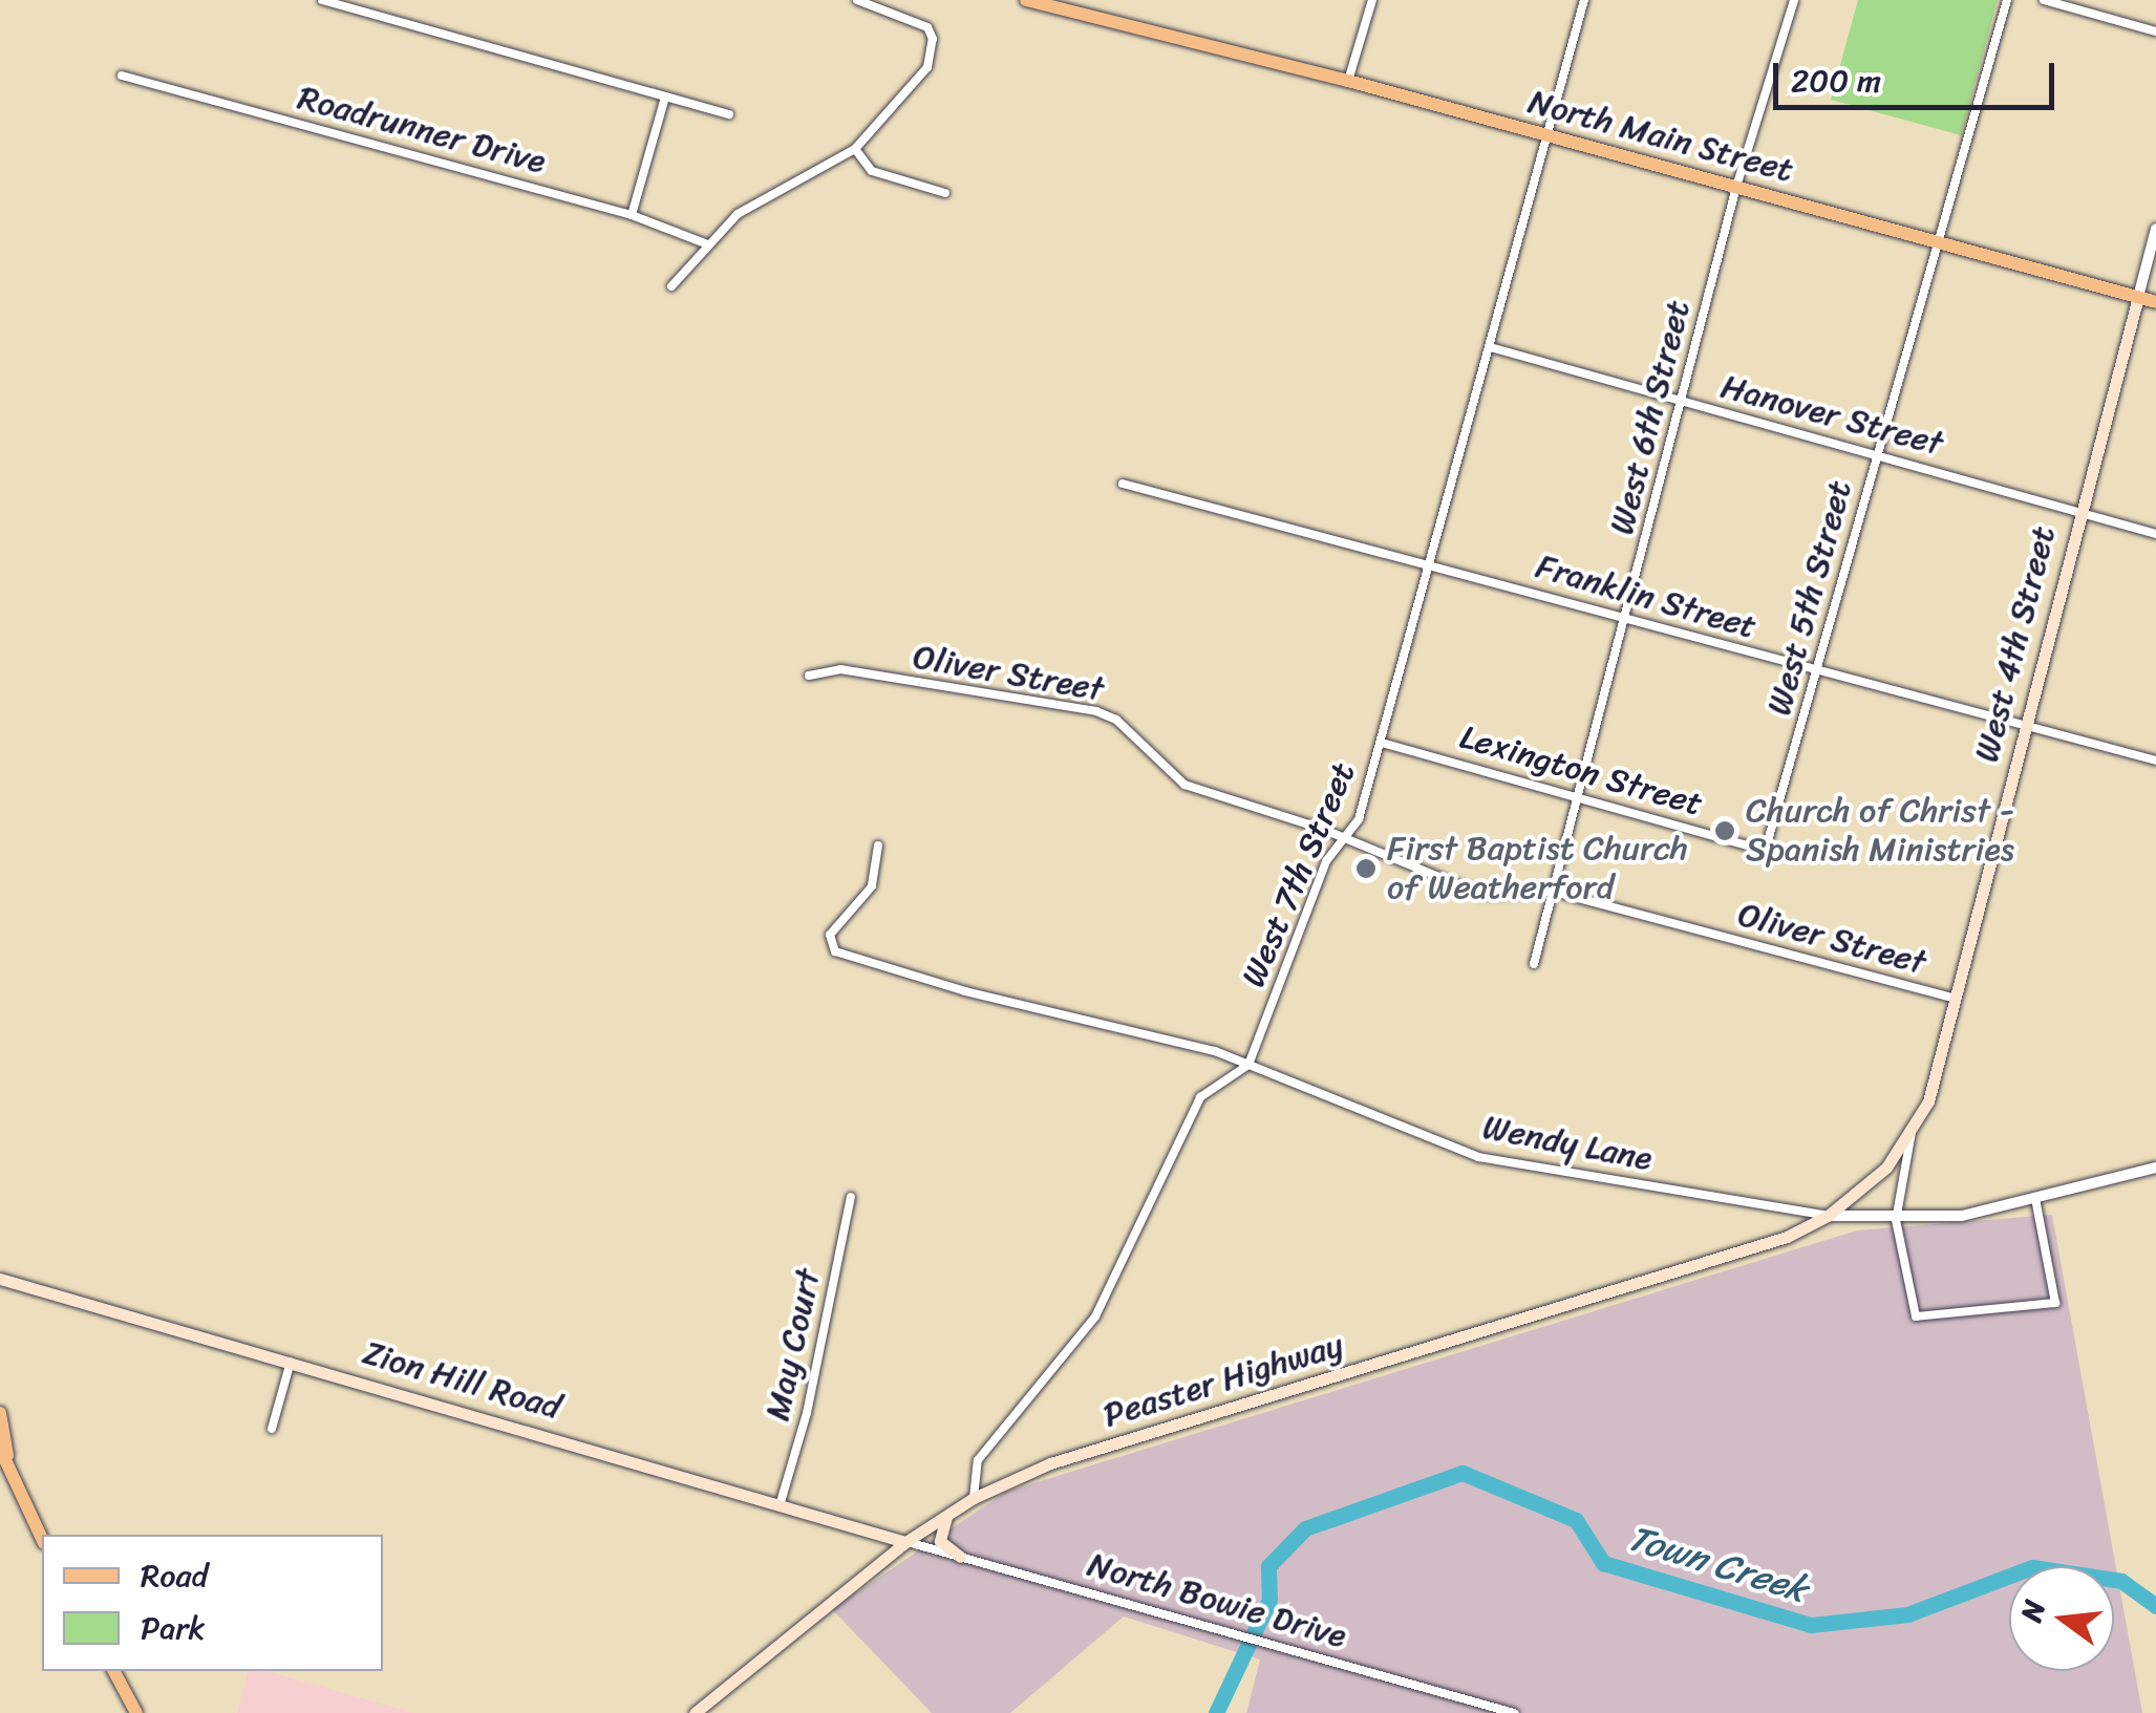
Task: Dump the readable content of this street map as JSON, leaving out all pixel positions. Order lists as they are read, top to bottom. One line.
{"streets":{"main road":["North Main Street","West 4th Street","Zion Hill Road","Peaster Highway"],"street":["Roadrunner Drive","Hanover Street","West 6th Street","Franklin Street","West 5th Street","Oliver Street","Lexington Street","West 7th Street","Wendy Lane","May Court","North Bowie Drive"]},"crossings":[["North Main Street","West 6th Street"],["North Main Street","West 5th Street"],["North Main Street","West 4th Street"],["North Main Street","West 7th Street"],["Hanover Street","West 6th Street"],["Hanover Street","West 5th Street"],["Hanover Street","West 4th Street"],["Hanover Street","West 7th Street"],["West 6th Street","Franklin Street"],["West 6th Street","Oliver Street"],["West 6th Street","Lexington Street"],["Franklin Street","West 5th Street"],["Franklin Street","West 4th Street"],["Franklin Street","West 7th Street"],["West 5th Street","Lexington Street"],["West 4th Street","Oliver Street"],["West 4th Street","Wendy Lane"],["West 4th Street","Peaster Highway"],["Oliver Street","West 7th Street"],["Lexington Street","West 7th Street"],["West 7th Street","Wendy Lane"],["Wendy Lane","Peaster Highway"],["May Court","Zion Hill Road"],["Zion Hill Road","Peaster Highway"],["Zion Hill Road","North Bowie Drive"],["Peaster Highway","North Bowie Drive"]],"water":["Town Creek"],"places":["Church of Christ - Spanish Ministries","First Baptist Church of Weatherford"],"legend":["Road","Park"],"scale_bar":"200 m","north":"left"}
